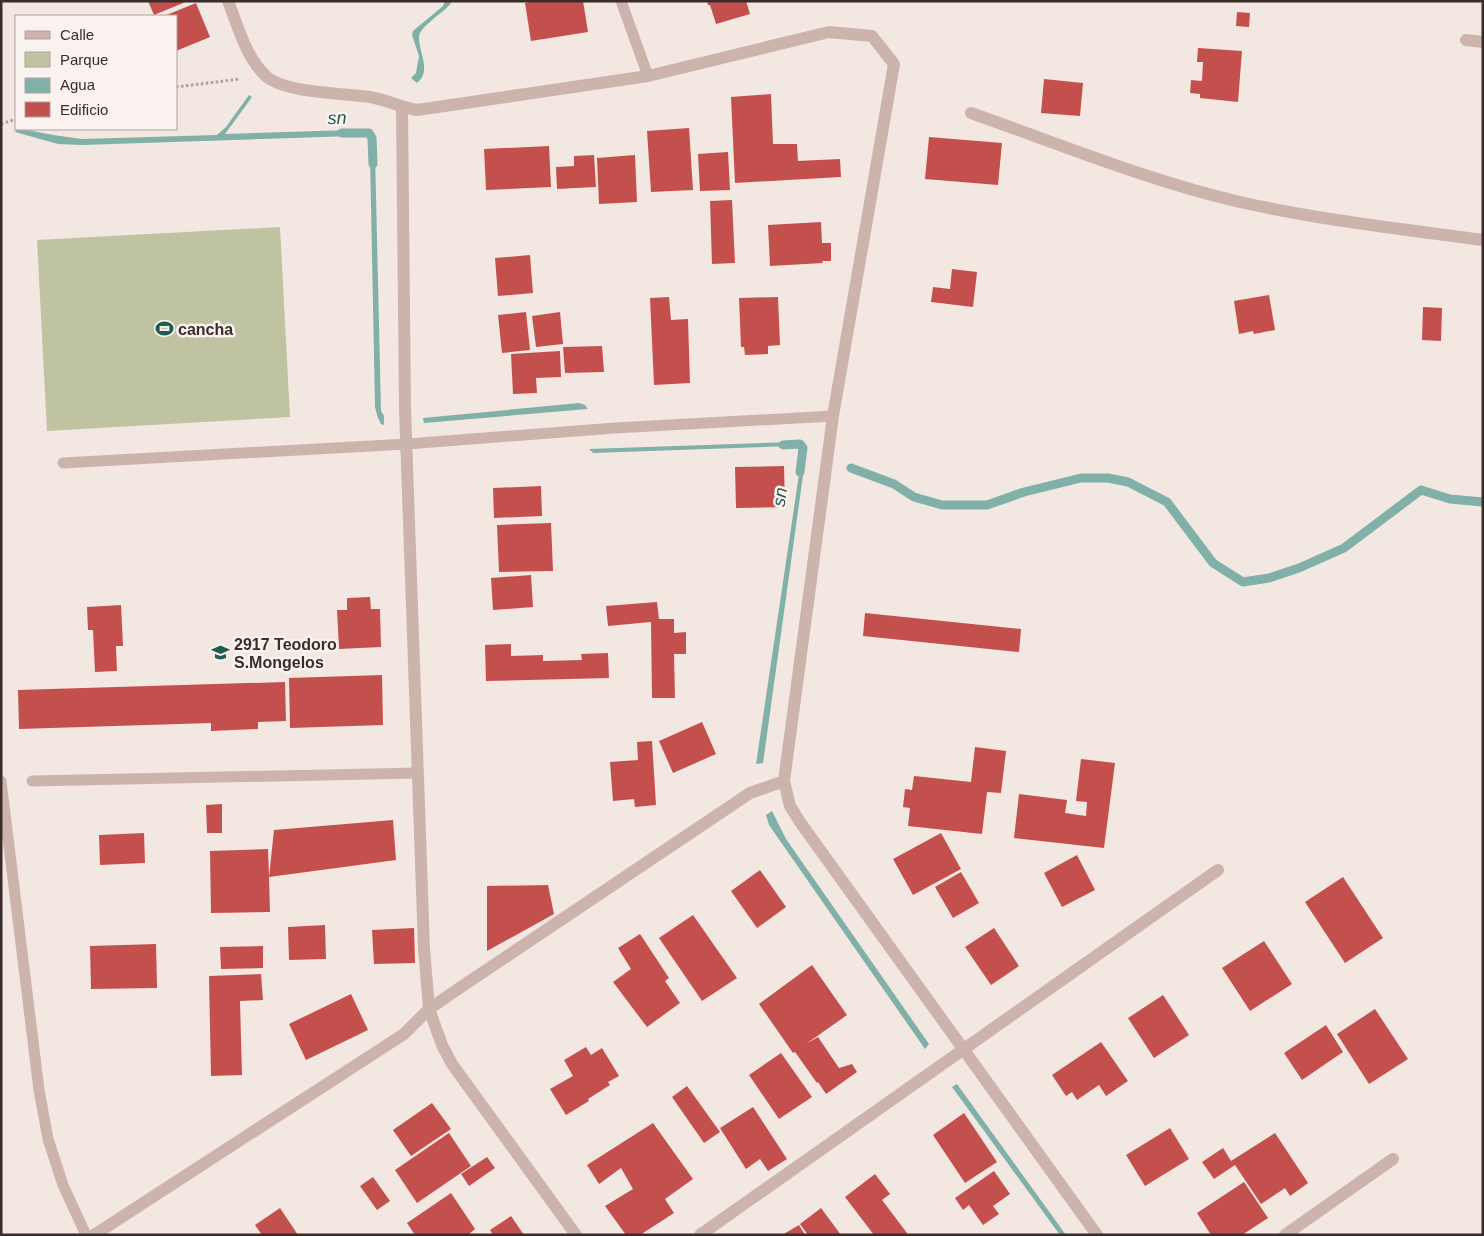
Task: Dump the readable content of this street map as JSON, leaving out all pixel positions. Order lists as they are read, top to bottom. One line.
{"water":["sn"],"places":{"sports":["cancha"],"school or university":["2917 Teodoro S.Mongelos"]},"legend":["Calle","Parque","Agua","Edificio"]}
